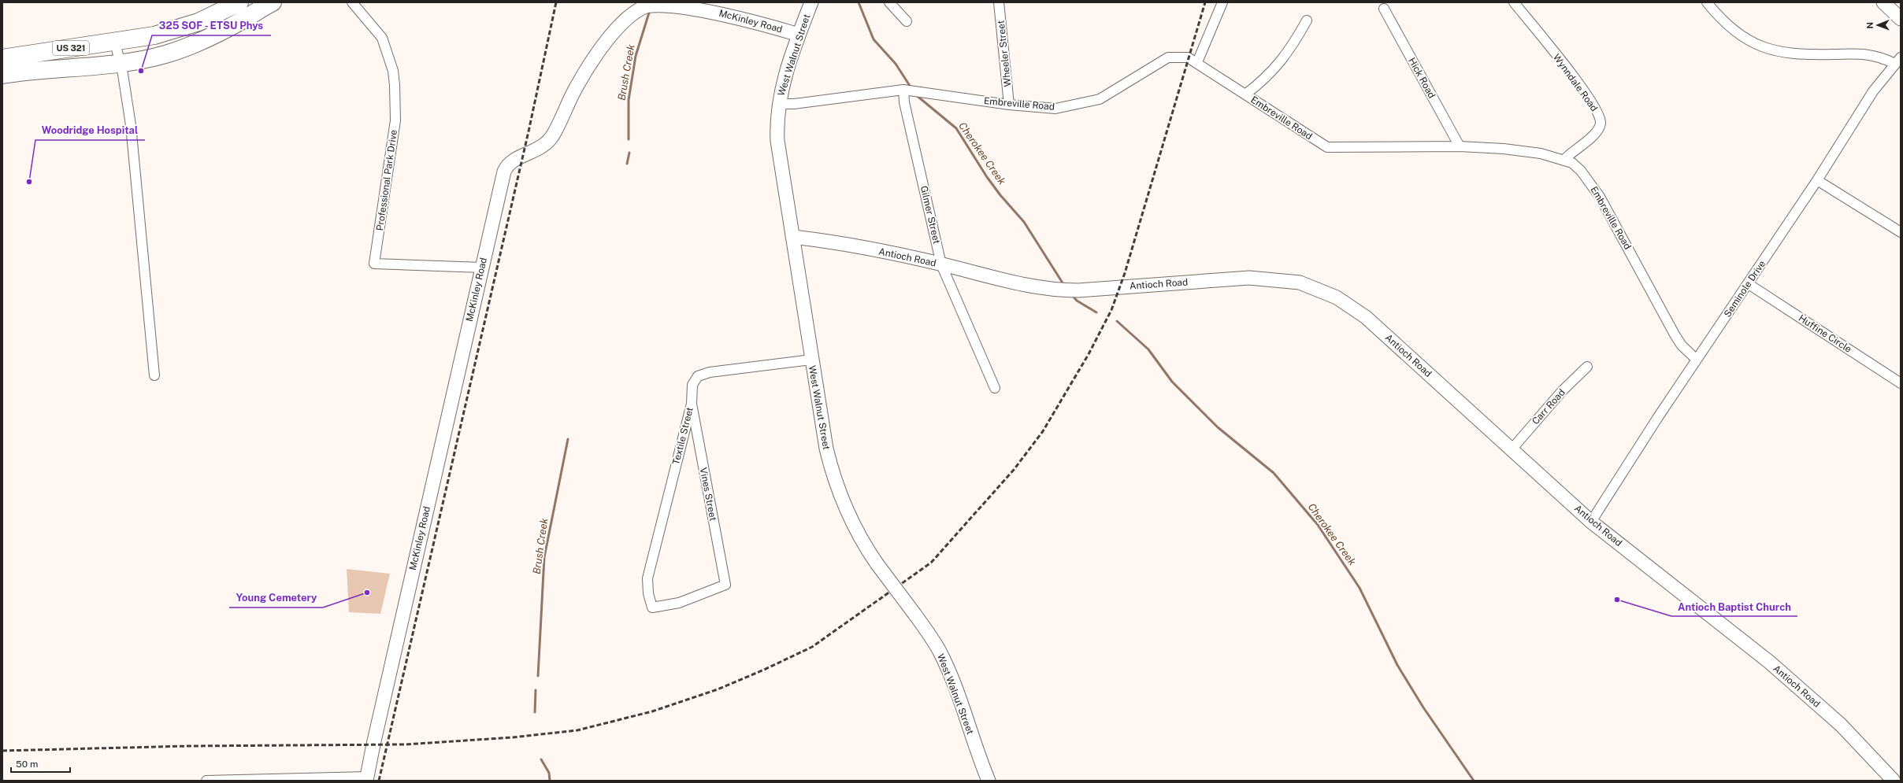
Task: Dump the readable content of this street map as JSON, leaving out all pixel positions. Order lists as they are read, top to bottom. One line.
{"streets":{"highway":["US 321"],"street":["McKinley Road","Wheeler Street","West Walnut Street","Hick Road","Wynndale Road","Embreville Road","Professional Park Drive","Gilmer Street","Antioch Road","Seminole Drive","Huffine Circle","Carr Road","Textile Street","Vines Street"]},"crossings":[["McKinley Road","West Walnut Street"],["McKinley Road","Professional Park Drive"],["Wheeler Street","Embreville Road"],["West Walnut Street","Embreville Road"],["West Walnut Street","Antioch Road"],["West Walnut Street","Textile Street"],["Hick Road","Embreville Road"],["Wynndale Road","Embreville Road"],["Embreville Road","Gilmer Street"],["Embreville Road","Seminole Drive"],["Gilmer Street","Antioch Road"],["Antioch Road","Seminole Drive"],["Antioch Road","Carr Road"],["Seminole Drive","Huffine Circle"],["Textile Street","Vines Street"]],"water":["Brush Creek","Cherokee Creek"],"places":["325 SOF - ETSU Phys","Woodridge Hospital","Young Cemetery","Antioch Baptist Church"],"scale_bar":"50 m","north":"left"}
